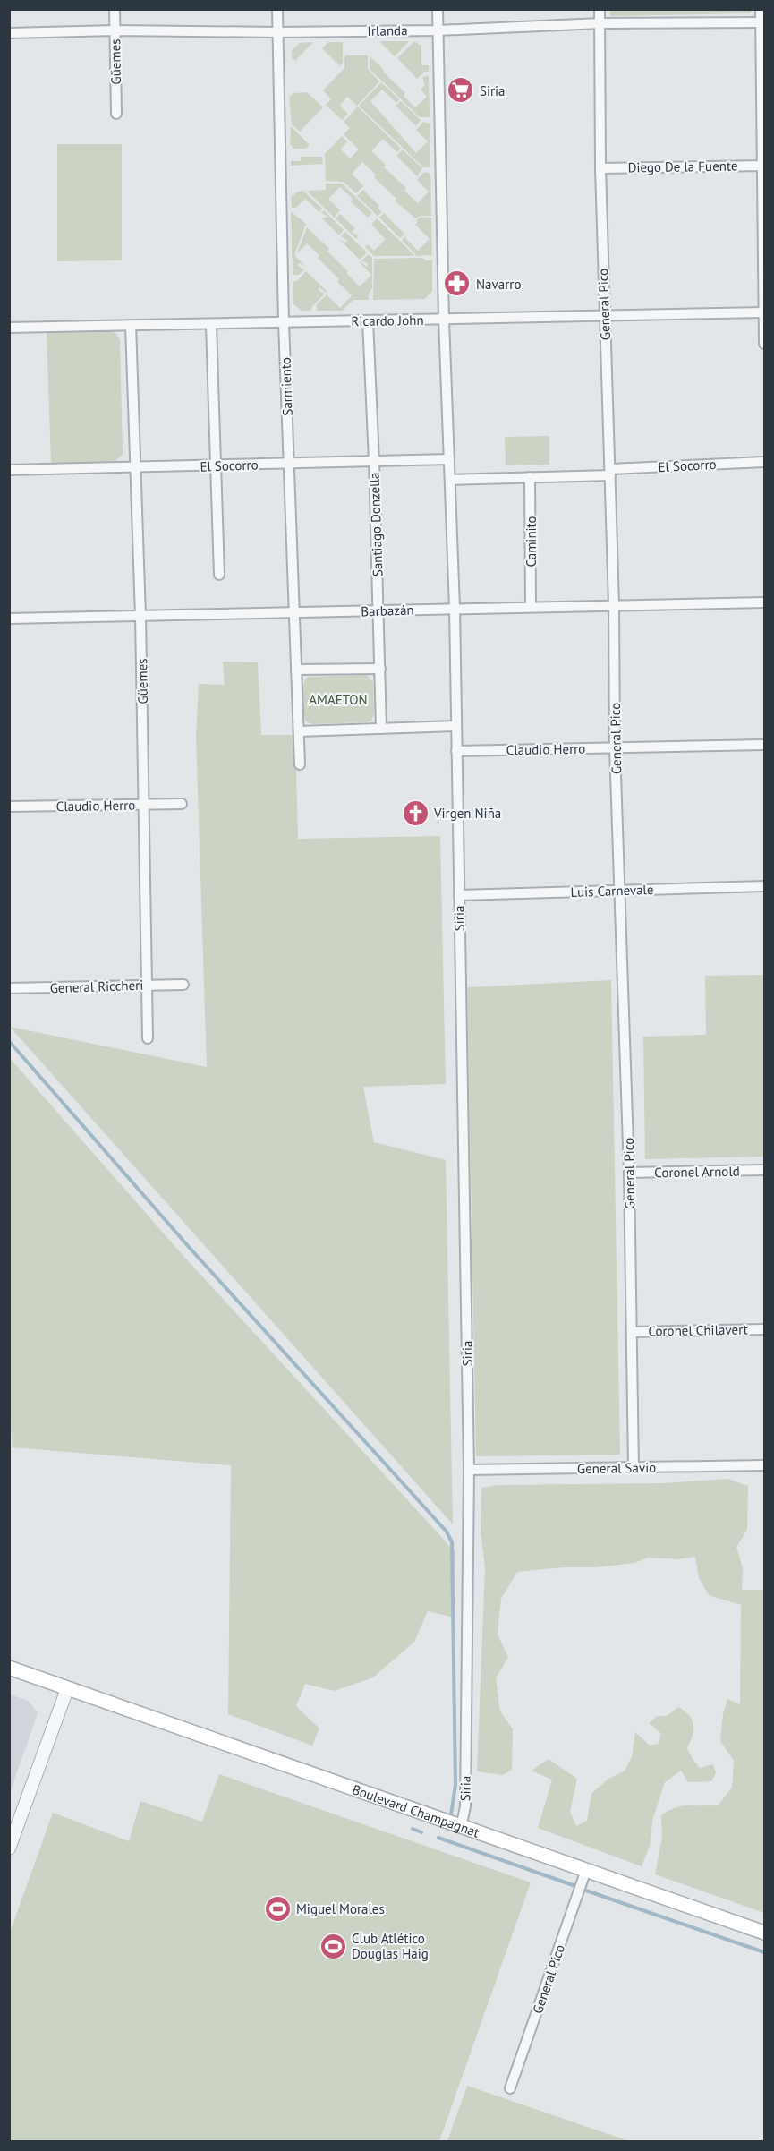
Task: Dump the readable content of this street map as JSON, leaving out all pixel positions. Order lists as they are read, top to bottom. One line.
{"streets":{"main road":["Boulevard Champagnat"],"street":["Irlanda","Güemes","Diego De la Fuente","General Pico","Ricardo John","Sarmiento","El Socorro","Santiago Donzella","Caminito","Barbazán","Claudio Herro","Luis Carnevale","Siria","General Riccheri","Coronel Arnold","Coronel Chilavert","General Savio"]},"crossings":[["Irlanda","Güemes"],["Irlanda","General Pico"],["Irlanda","Sarmiento"],["Irlanda","Siria"],["Güemes","Ricardo John"],["Güemes","El Socorro"],["Güemes","Barbazán"],["Güemes","Claudio Herro"],["Güemes","General Riccheri"],["Diego De la Fuente","General Pico"],["General Pico","Ricardo John"],["General Pico","El Socorro"],["General Pico","Barbazán"],["General Pico","Claudio Herro"],["General Pico","Luis Carnevale"],["General Pico","Coronel Arnold"],["General Pico","Coronel Chilavert"],["General Pico","General Savio"],["General Pico","Boulevard Champagnat"],["Ricardo John","Sarmiento"],["Ricardo John","Santiago Donzella"],["Ricardo John","Siria"],["Sarmiento","El Socorro"],["Sarmiento","Barbazán"],["El Socorro","Santiago Donzella"],["El Socorro","Caminito"],["El Socorro","Siria"],["Santiago Donzella","Barbazán"],["Caminito","Barbazán"],["Barbazán","Siria"],["Claudio Herro","Siria"],["Luis Carnevale","Siria"],["Siria","General Savio"],["Siria","Boulevard Champagnat"]],"parks":["AMAETON"],"places":{"supermarket":["Siria"],"pharmacy":["Navarro"],"church":["Virgen Niña"],"sports":["Miguel Morales","Club Atlético Douglas Haig"]}}
